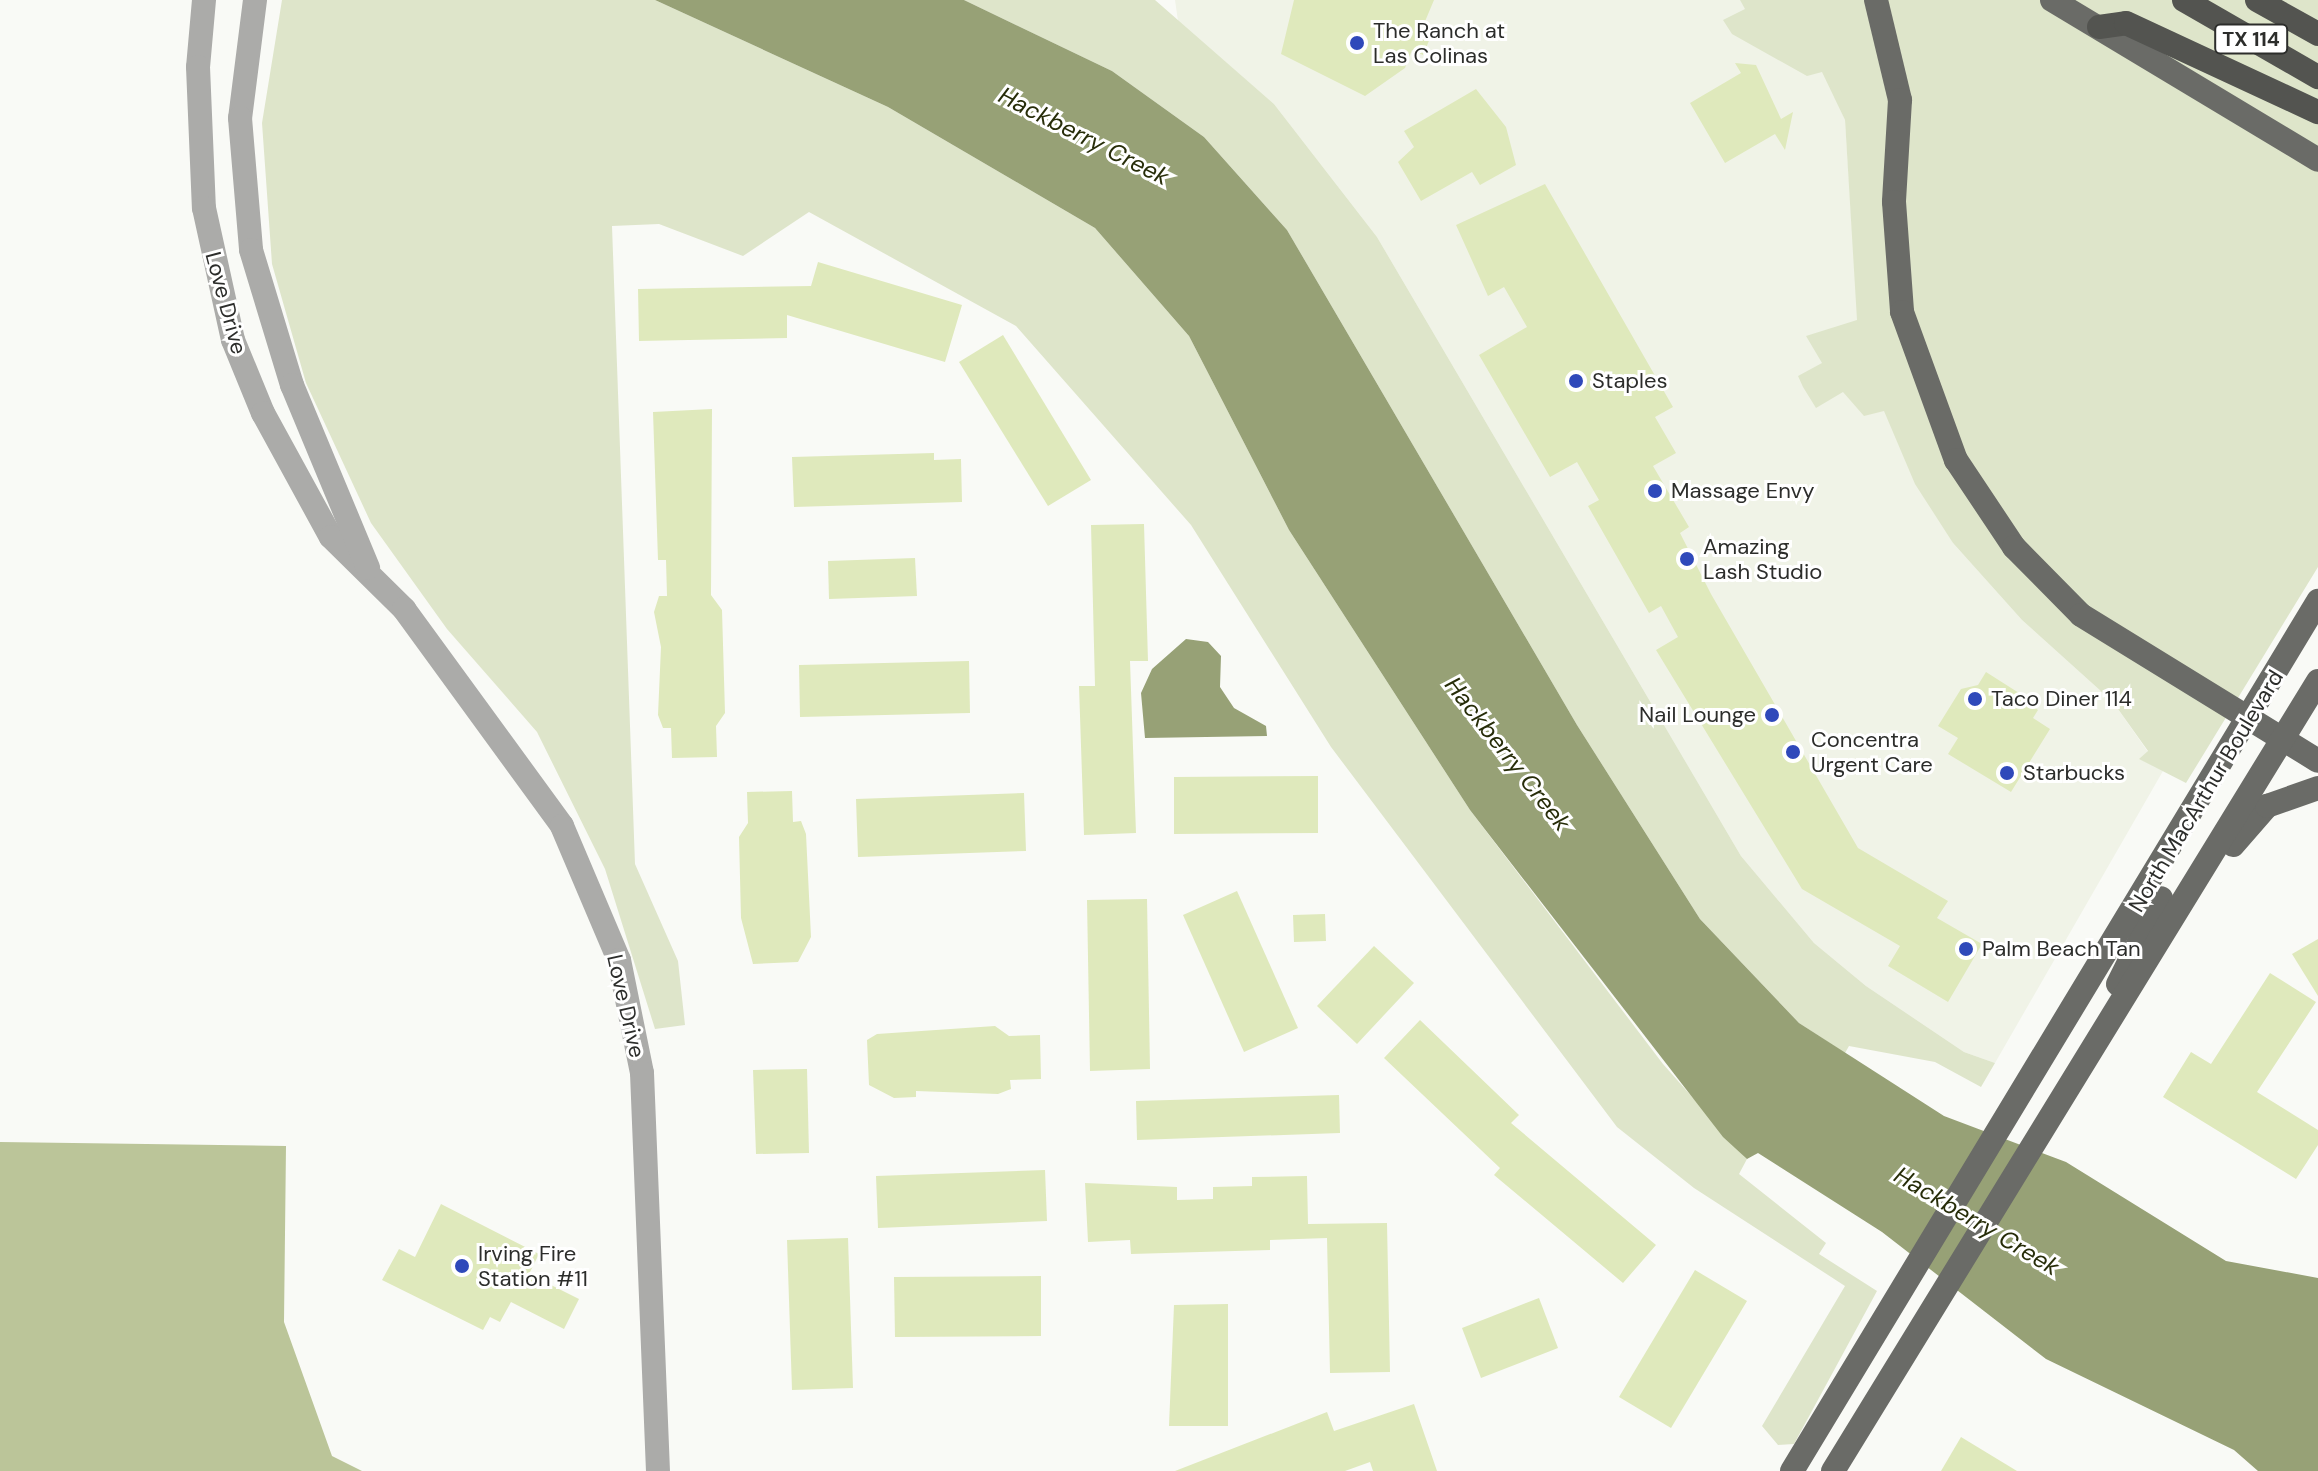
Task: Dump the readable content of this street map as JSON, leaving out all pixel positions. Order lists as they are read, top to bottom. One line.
{"streets":{"highway":["TX 114"],"main road":["North MacArthur Boulevard"],"street":["Love Drive"]},"water":["Hackberry Creek"],"places":["The Ranch at Las Colinas","Staples","Massage Envy","Amazing Lash Studio","Taco Diner 114","Nail Lounge","Concentra Urgent Care","Starbucks","Palm Beach Tan","Irving Fire Station #11"]}
